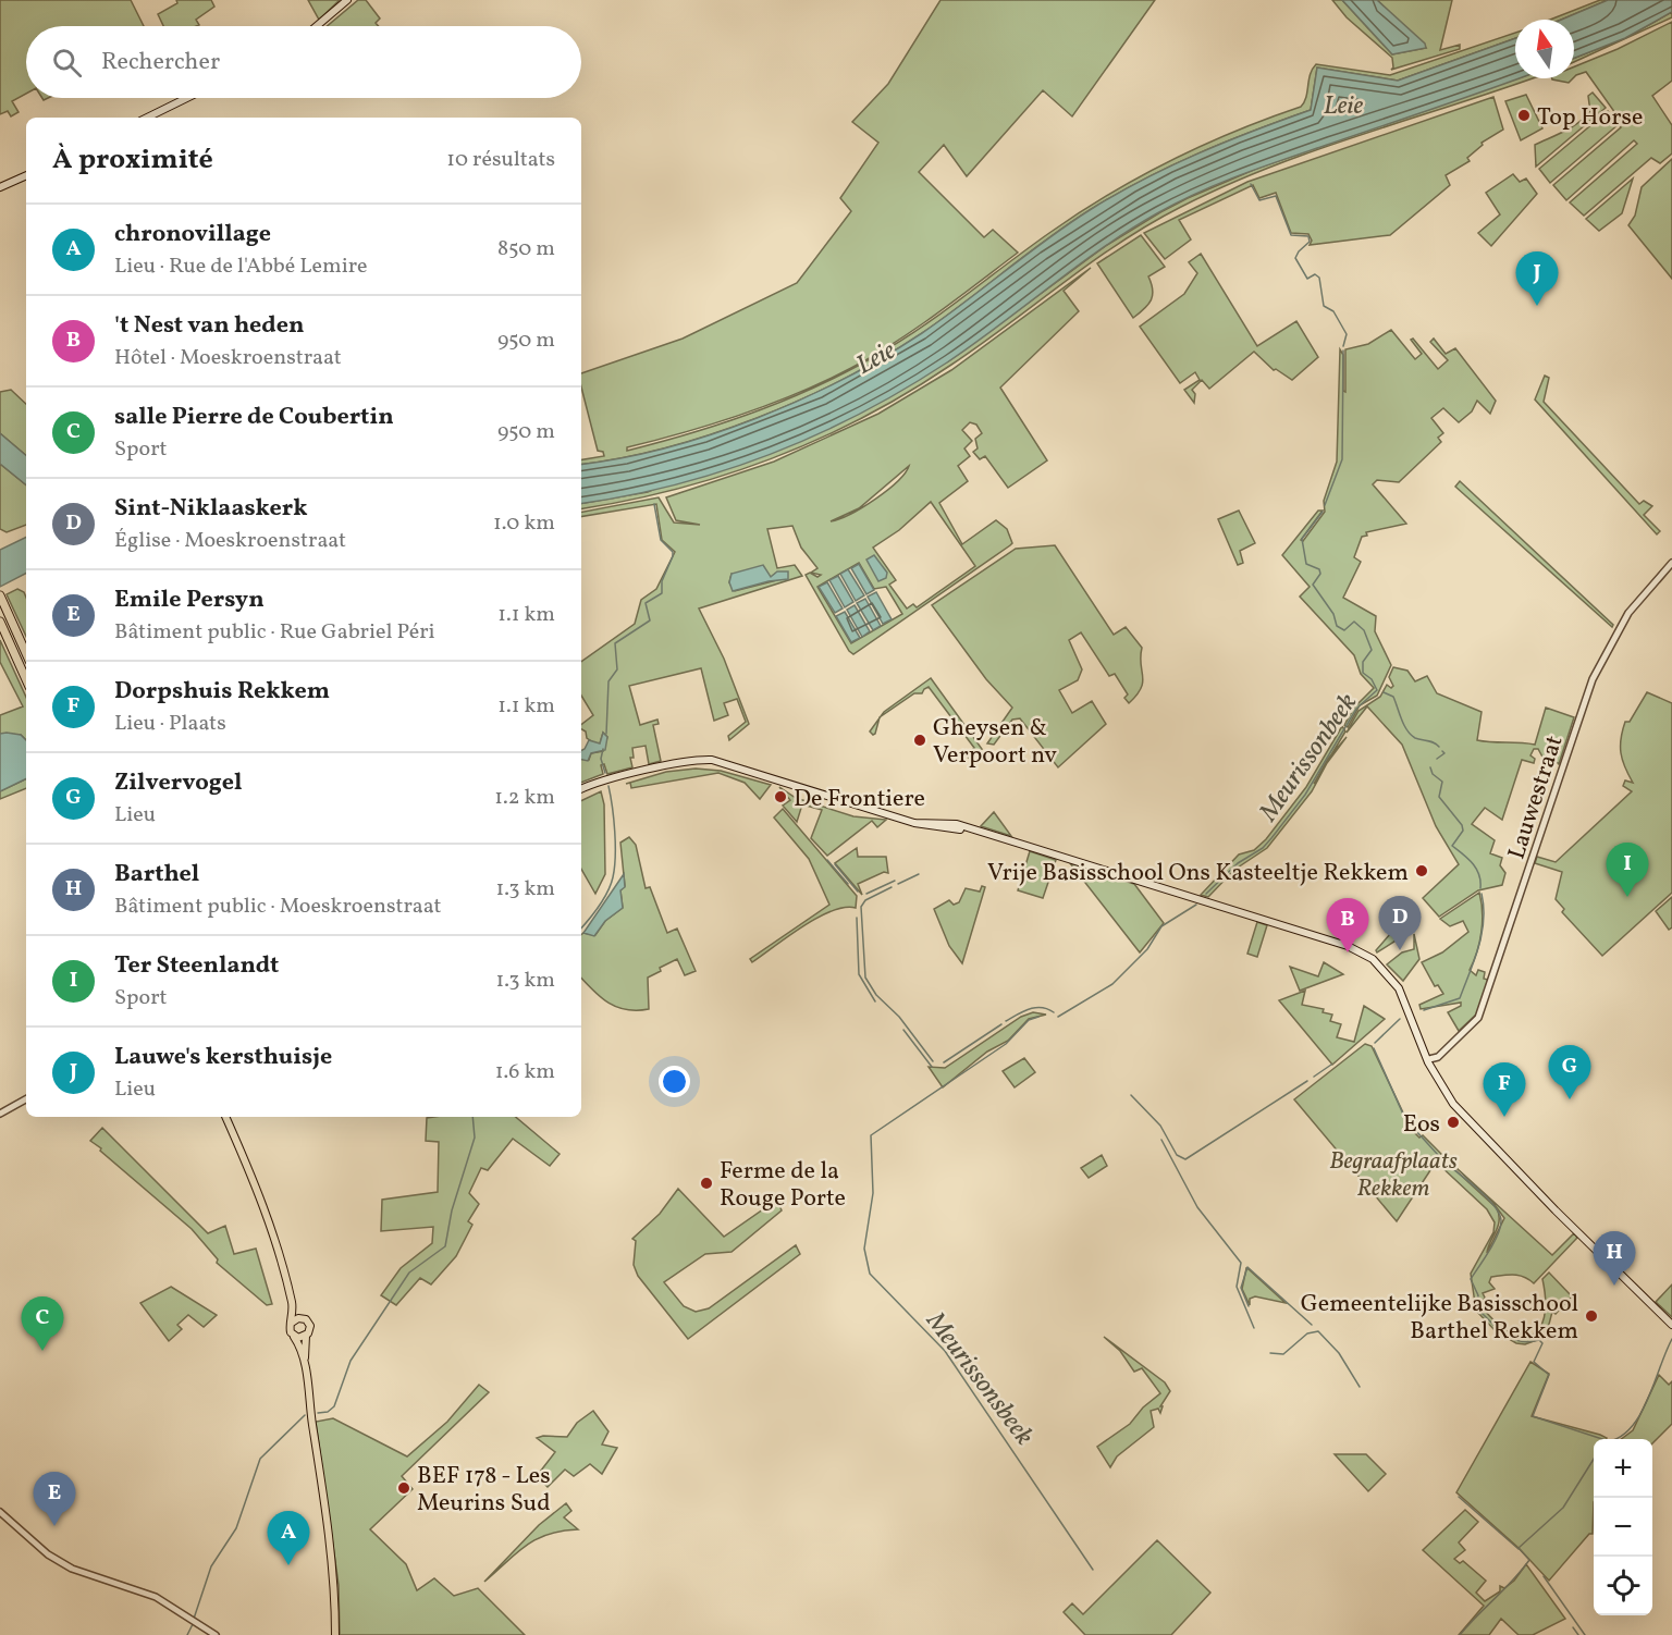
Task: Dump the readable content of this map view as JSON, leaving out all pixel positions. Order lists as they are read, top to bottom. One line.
{"streets":{"street":["Lauwestraat"]},"water":["Leie","Meurissonbeek","Meurissonsbeek"],"parks":["Begraafplaats Rekkem"],"places":["Top Horse","Gheysen & Verpoort nv","De Frontiere","Vrije Basisschool Ons Kasteeltje Rekkem","Eos","Ferme de la Rouge Porte","Gemeentelijke Basisschool Barthel Rekkem","BEF 178 - Les Meurins Sud"],"north":"top","page":{"search":"Rechercher","heading":["À proximité","10 résultats"],"list":[{"mark":"A","name":"chronovillage","note":"Lieu · Rue de l'Abbé Lemire","value":"850 m"},{"mark":"B","name":"'t Nest van heden","note":"Hôtel · Moeskroenstraat","value":"950 m"},{"mark":"C","name":"salle Pierre de Coubertin","note":"Sport","value":"950 m"},{"mark":"D","name":"Sint-Niklaaskerk","note":"Église · Moeskroenstraat","value":"1.0 km"},{"mark":"E","name":"Emile Persyn","note":"Bâtiment public · Rue Gabriel Péri","value":"1.1 km"},{"mark":"F","name":"Dorpshuis Rekkem","note":"Lieu · Plaats","value":"1.1 km"},{"mark":"G","name":"Zilvervogel","note":"Lieu","value":"1.2 km"},{"mark":"H","name":"Barthel","note":"Bâtiment public · Moeskroenstraat","value":"1.3 km"},{"mark":"I","name":"Ter Steenlandt","note":"Sport","value":"1.3 km"},{"mark":"J","name":"Lauwe's kersthuisje","note":"Lieu","value":"1.6 km"}],"pins":["J","I","D","B","G","F","H","C","E","A"],"map_buttons":["+","−"]}}
